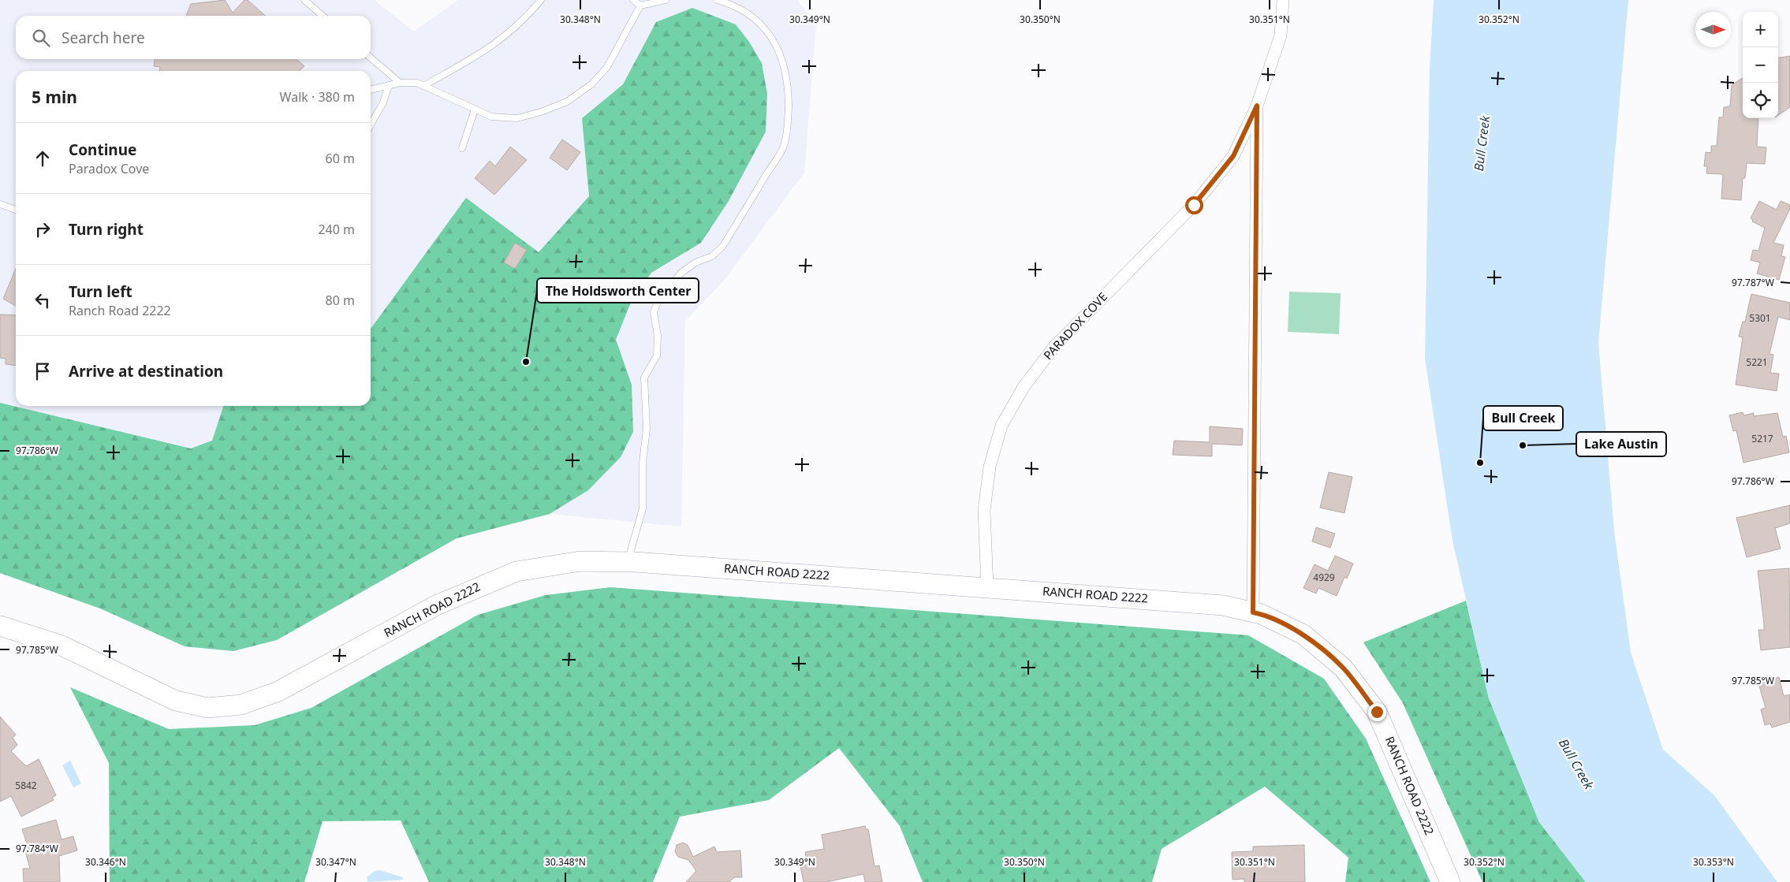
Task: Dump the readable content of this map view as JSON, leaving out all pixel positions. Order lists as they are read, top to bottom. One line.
{"streets":{"main road":["RANCH ROAD 2222"],"street":["PARADOX COVE"]},"crossings":[["PARADOX COVE","RANCH ROAD 2222"]],"water":["Bull Creek"],"places":["The Holdsworth Center","Lake Austin","Bull Creek"],"house_numbers":["5301","5221","5217","4929","5842"],"north":"right","page":{"map_buttons":["+","−"],"search":"Search here","heading":["5 min","Walk · 380 m"],"list":[["Continue","Paradox Cove","60 m"],["Turn right","240 m"],["Turn left","Ranch Road 2222","80 m"],"Arrive at destination"]},"coordinates":["30.348°N","30.349°N","30.350°N","30.351°N","30.352°N","97.787°W","97.786°W","97.785°W","97.784°W","30.346°N","30.347°N","30.353°N"]}
